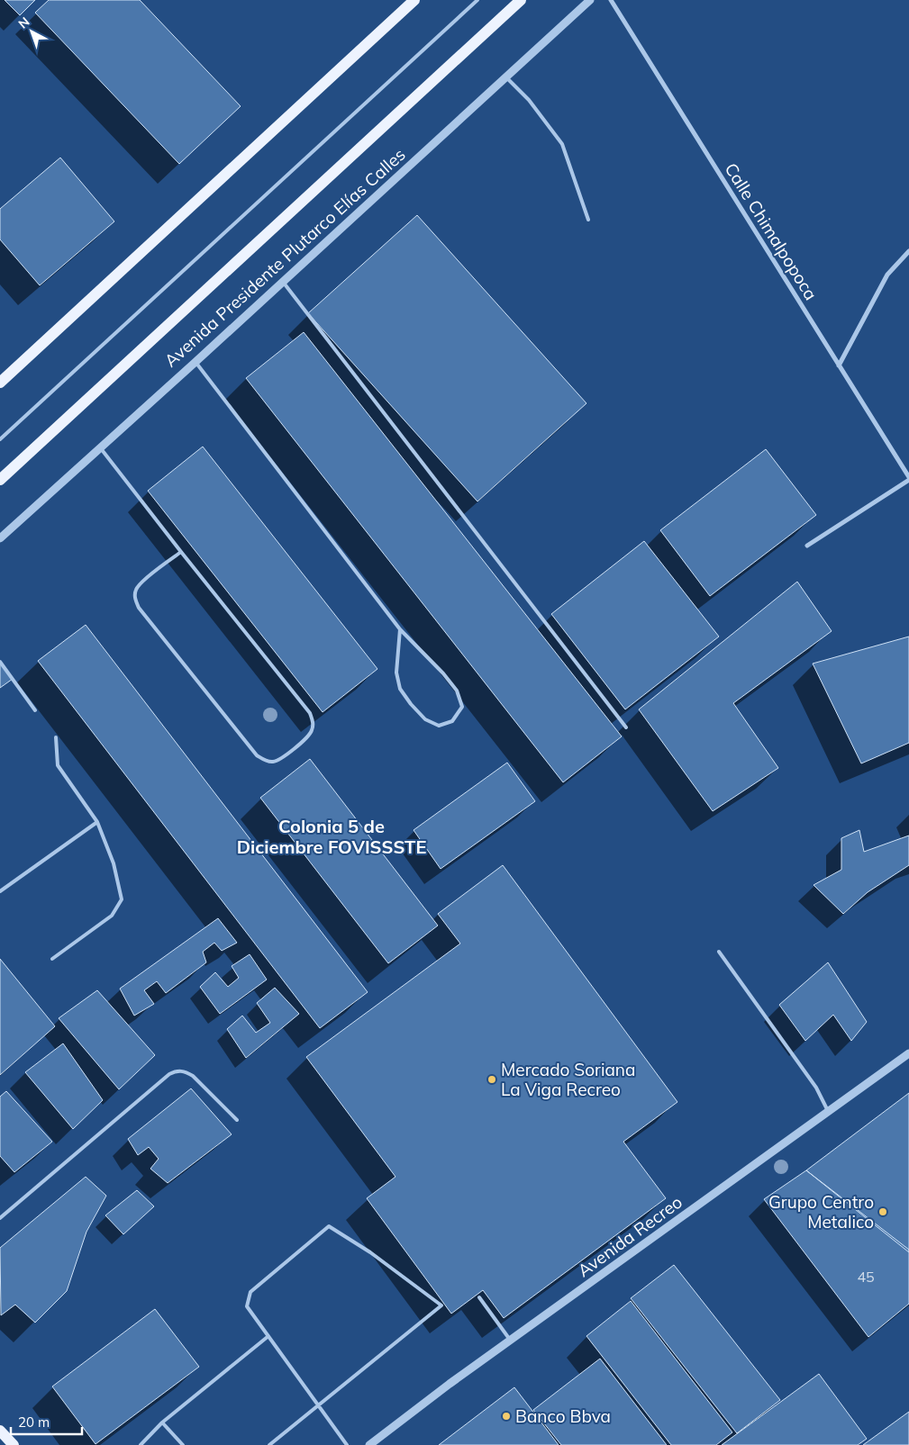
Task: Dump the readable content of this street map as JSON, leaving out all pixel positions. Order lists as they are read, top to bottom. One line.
{"streets":{"main road":["Avenida Presidente Plutarco Elías Calles"],"street":["Calle Chimalpopoca","Avenida Recreo"]},"districts":["Colonia 5 de Diciembre FOVISSSTE"],"places":["Mercado Soriana La Viga Recreo","Grupo Centro Metalico","Banco Bbva"],"house_numbers":["45"],"scale_bar":"20 m","north":"top left"}
